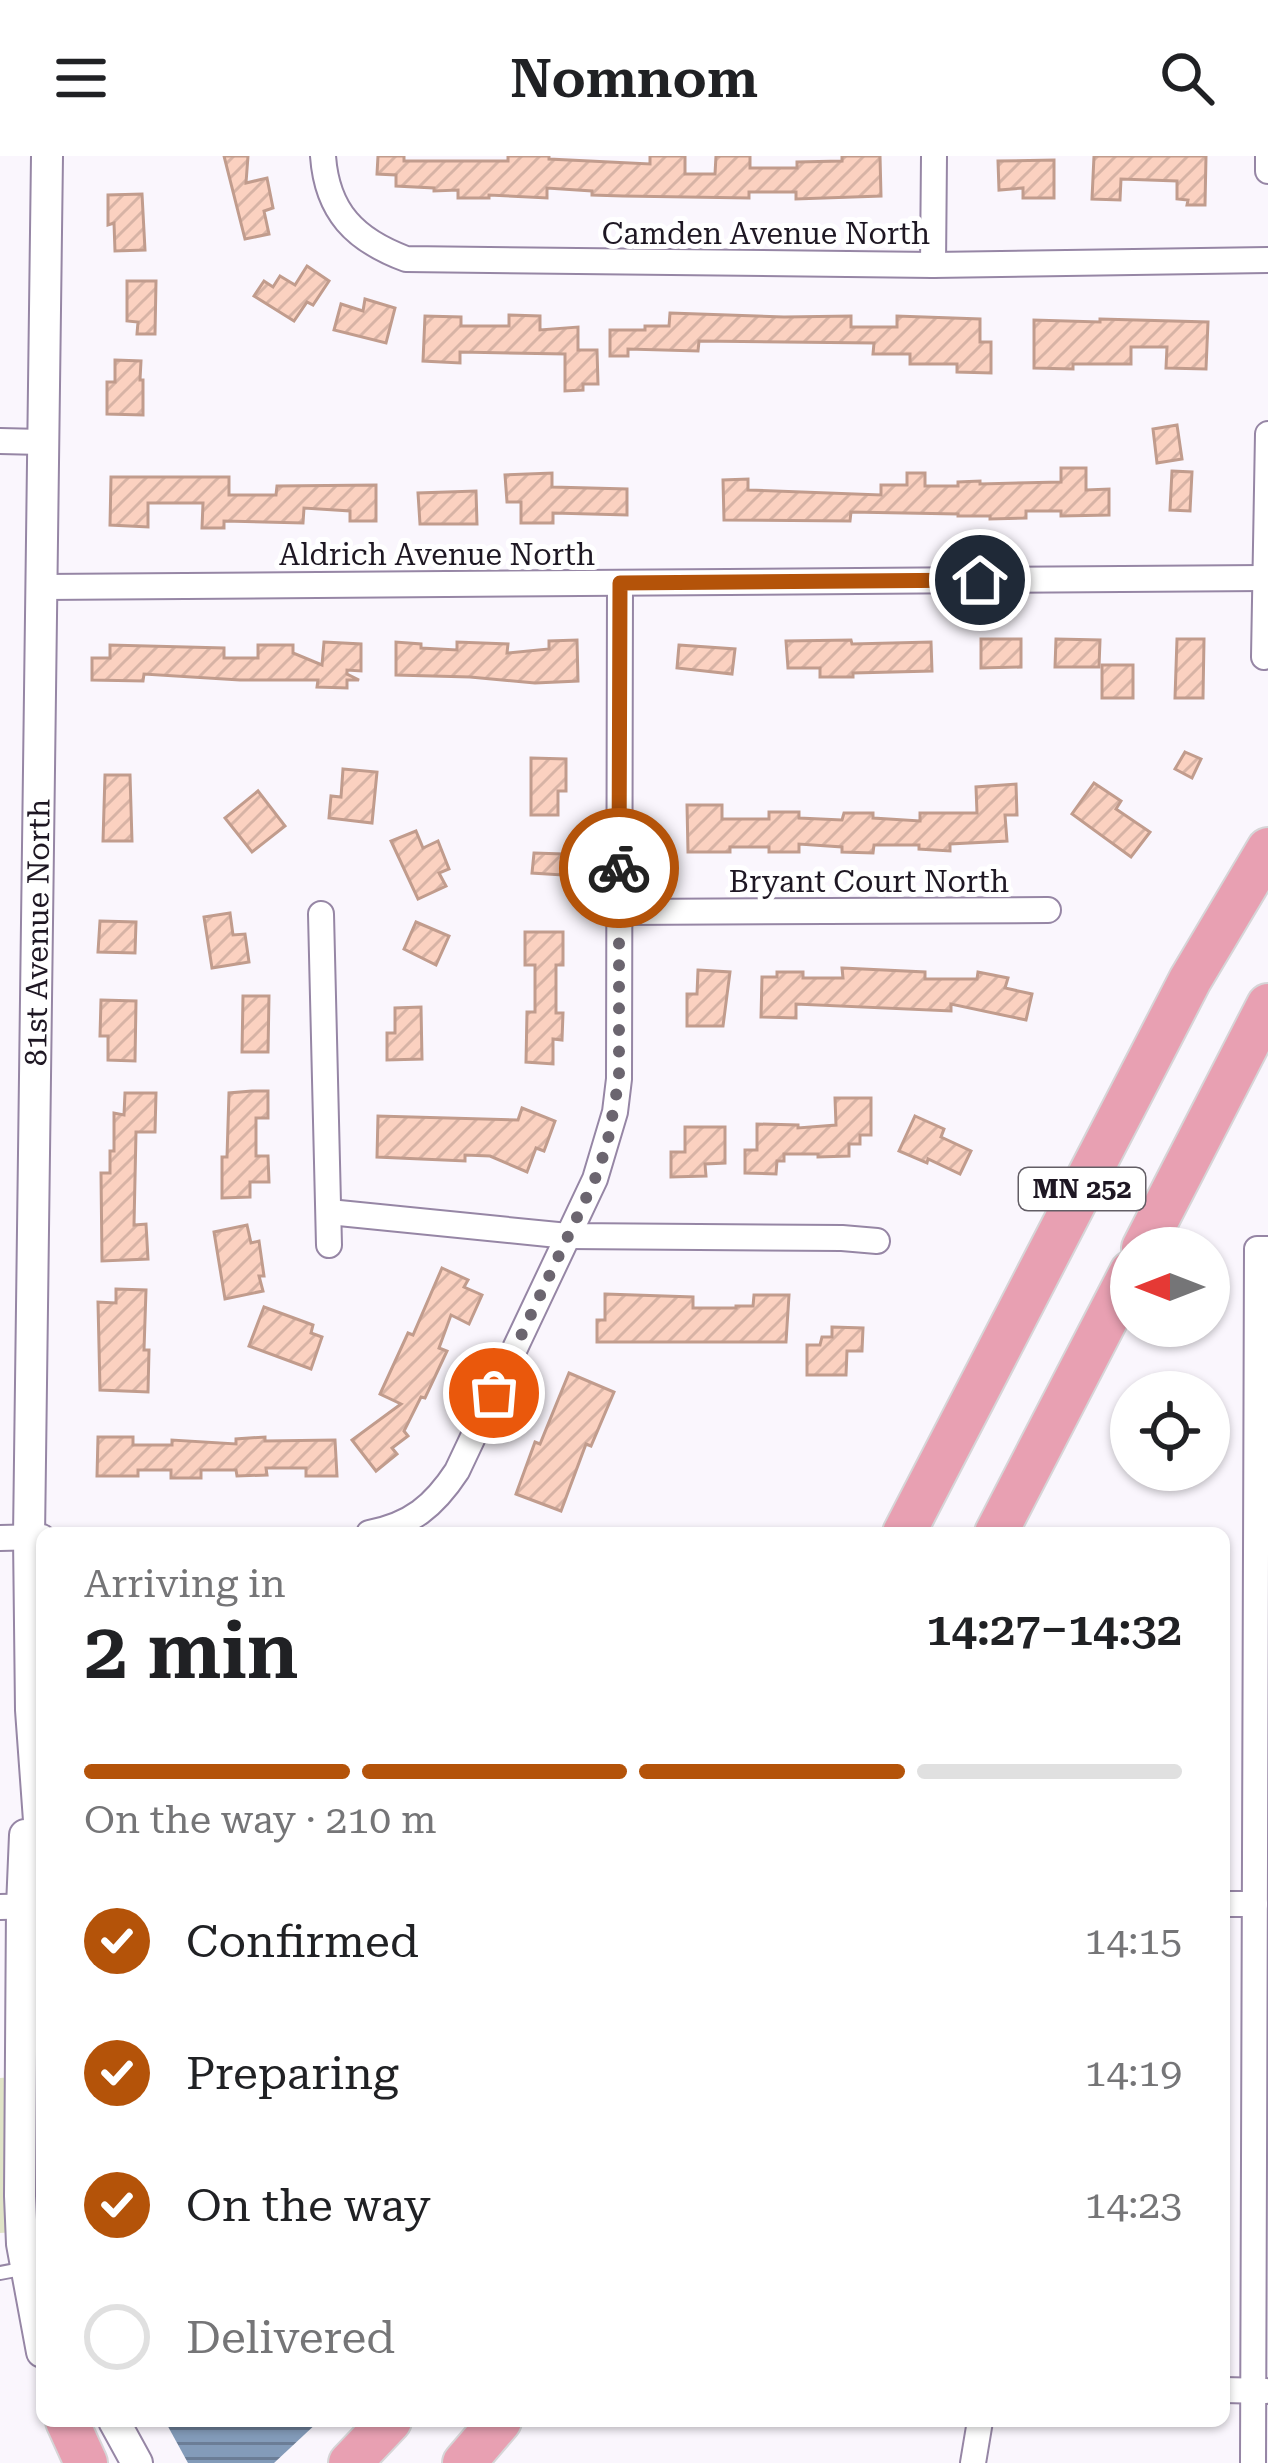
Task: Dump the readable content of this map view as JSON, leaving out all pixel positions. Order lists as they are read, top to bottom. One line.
{"streets":{"highway":["MN 252"],"street":["Camden Avenue North","Aldrich Avenue North","Bryant Court North","81st Avenue North"]},"crossings":[["Aldrich Avenue North","81st Avenue North"]],"north":"left","page":{"header":"Nomnom","heading":["2 min","Arriving in","14:27–14:32"],"bar":"On the way · 210 m","list":[["Confirmed","14:15"],["Preparing","14:19"],["On the way","14:23"],"Delivered"]}}
